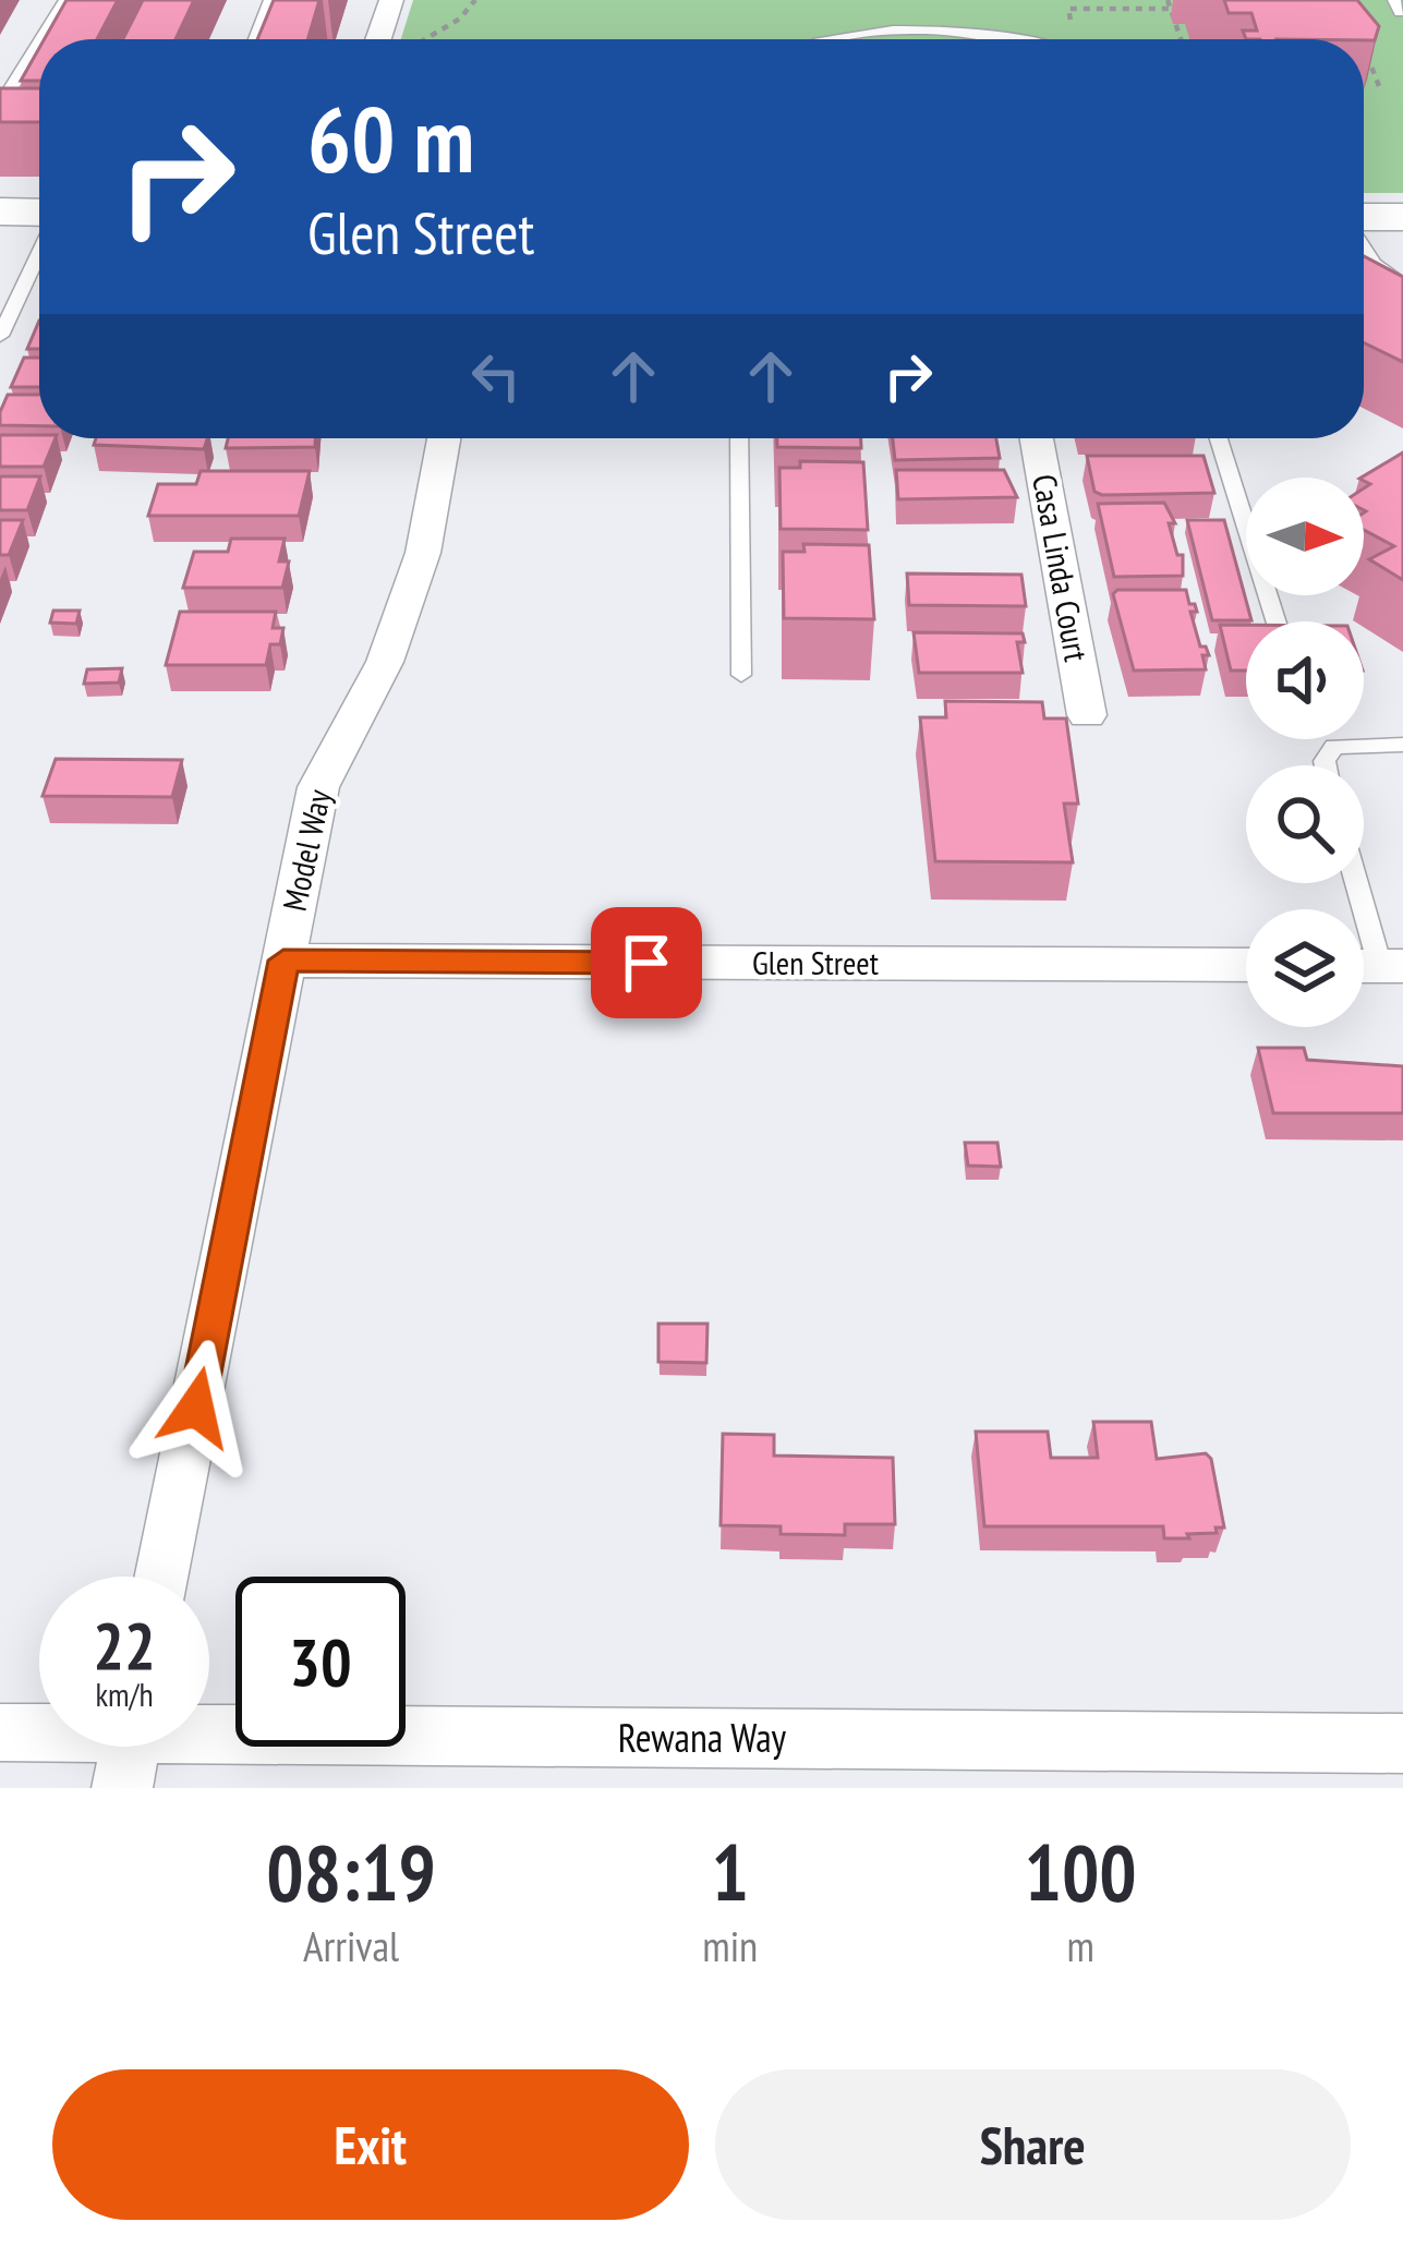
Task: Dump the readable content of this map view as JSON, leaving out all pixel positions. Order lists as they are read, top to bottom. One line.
{"streets":{"street":["Casa Linda Court","Model Way","Glen Street","Rewana Way"]},"crossings":[["Model Way","Glen Street"]],"north":"right","page":{"turn":["60 m","Glen Street"],"speed":"22 km/h","limit":"30","eta":["08:19","Arrival","1","min","100","m"],"buttons":["Exit","Share"]}}
